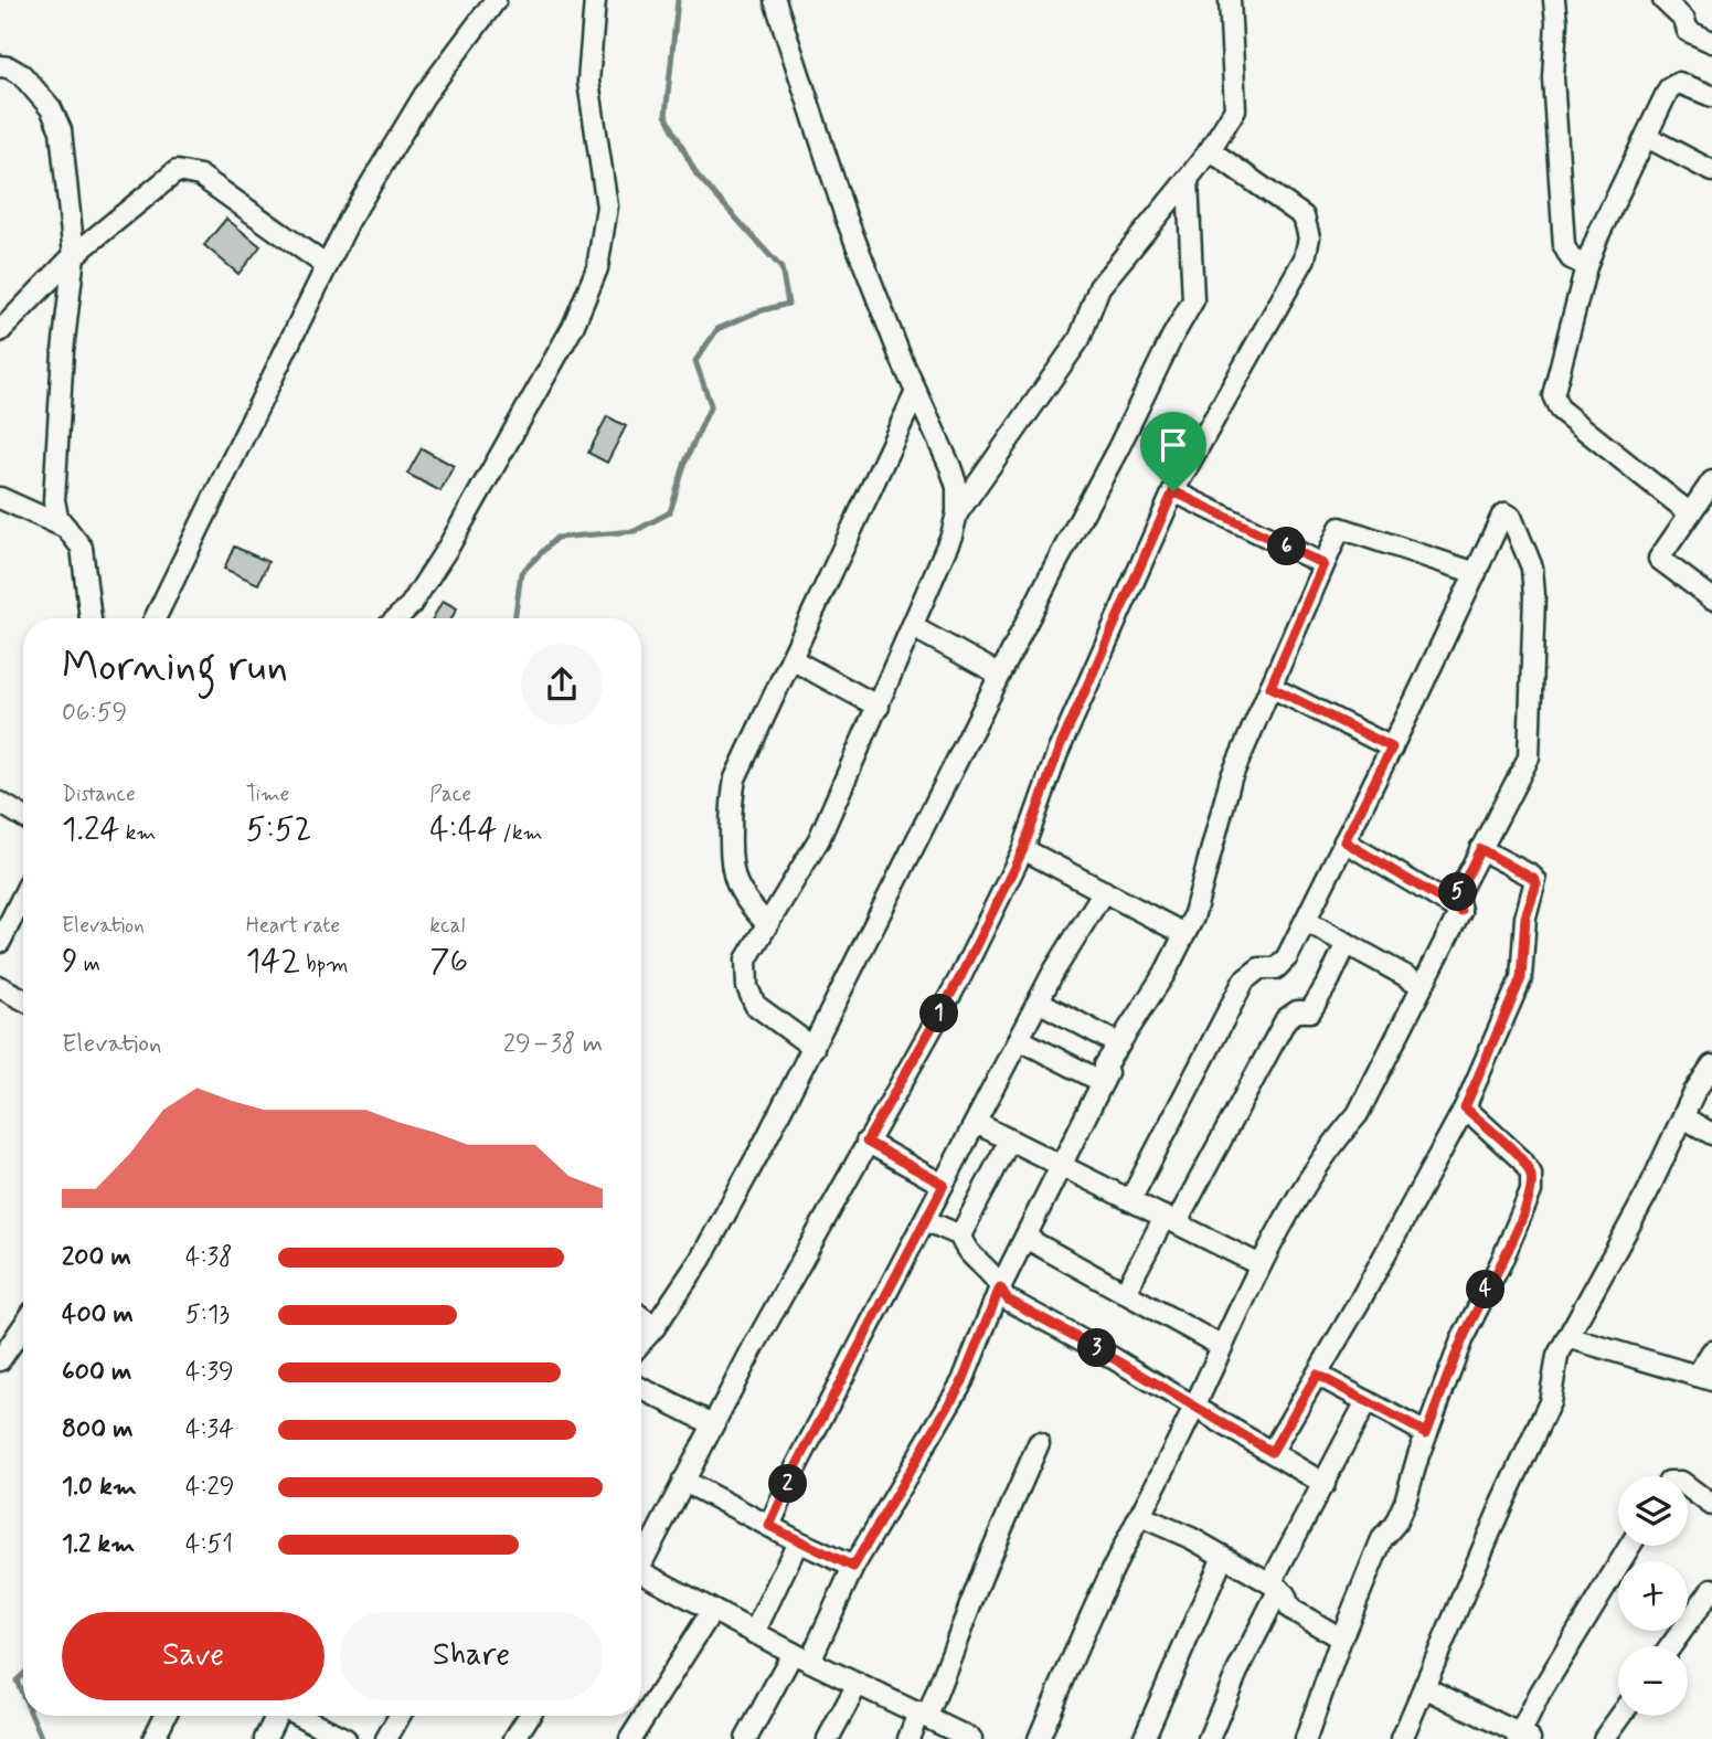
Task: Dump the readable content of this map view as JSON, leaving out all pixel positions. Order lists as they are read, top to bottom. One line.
{"page":{"pins":["6","5","1","4","3","2"],"heading":["Morning run","06:59"],"stats":[["Distance","1.24 km"],["Time","5:52"],["Pace","4:44 /km"],["Elevation","9 m"],["Heart rate","142 bpm"],["kcal","76"]],"chart":["Elevation","29–38 m"],"list":[{"name":"200 m","note":"4:38"},{"name":"400 m","note":"5:13"},{"name":"600 m","note":"4:39"},{"name":"800 m","note":"4:34"},{"name":"1.0 km","note":"4:29"},{"name":"1.2 km","note":"4:51"}],"map_buttons":["+","−"],"buttons":["Save","Share"]}}
